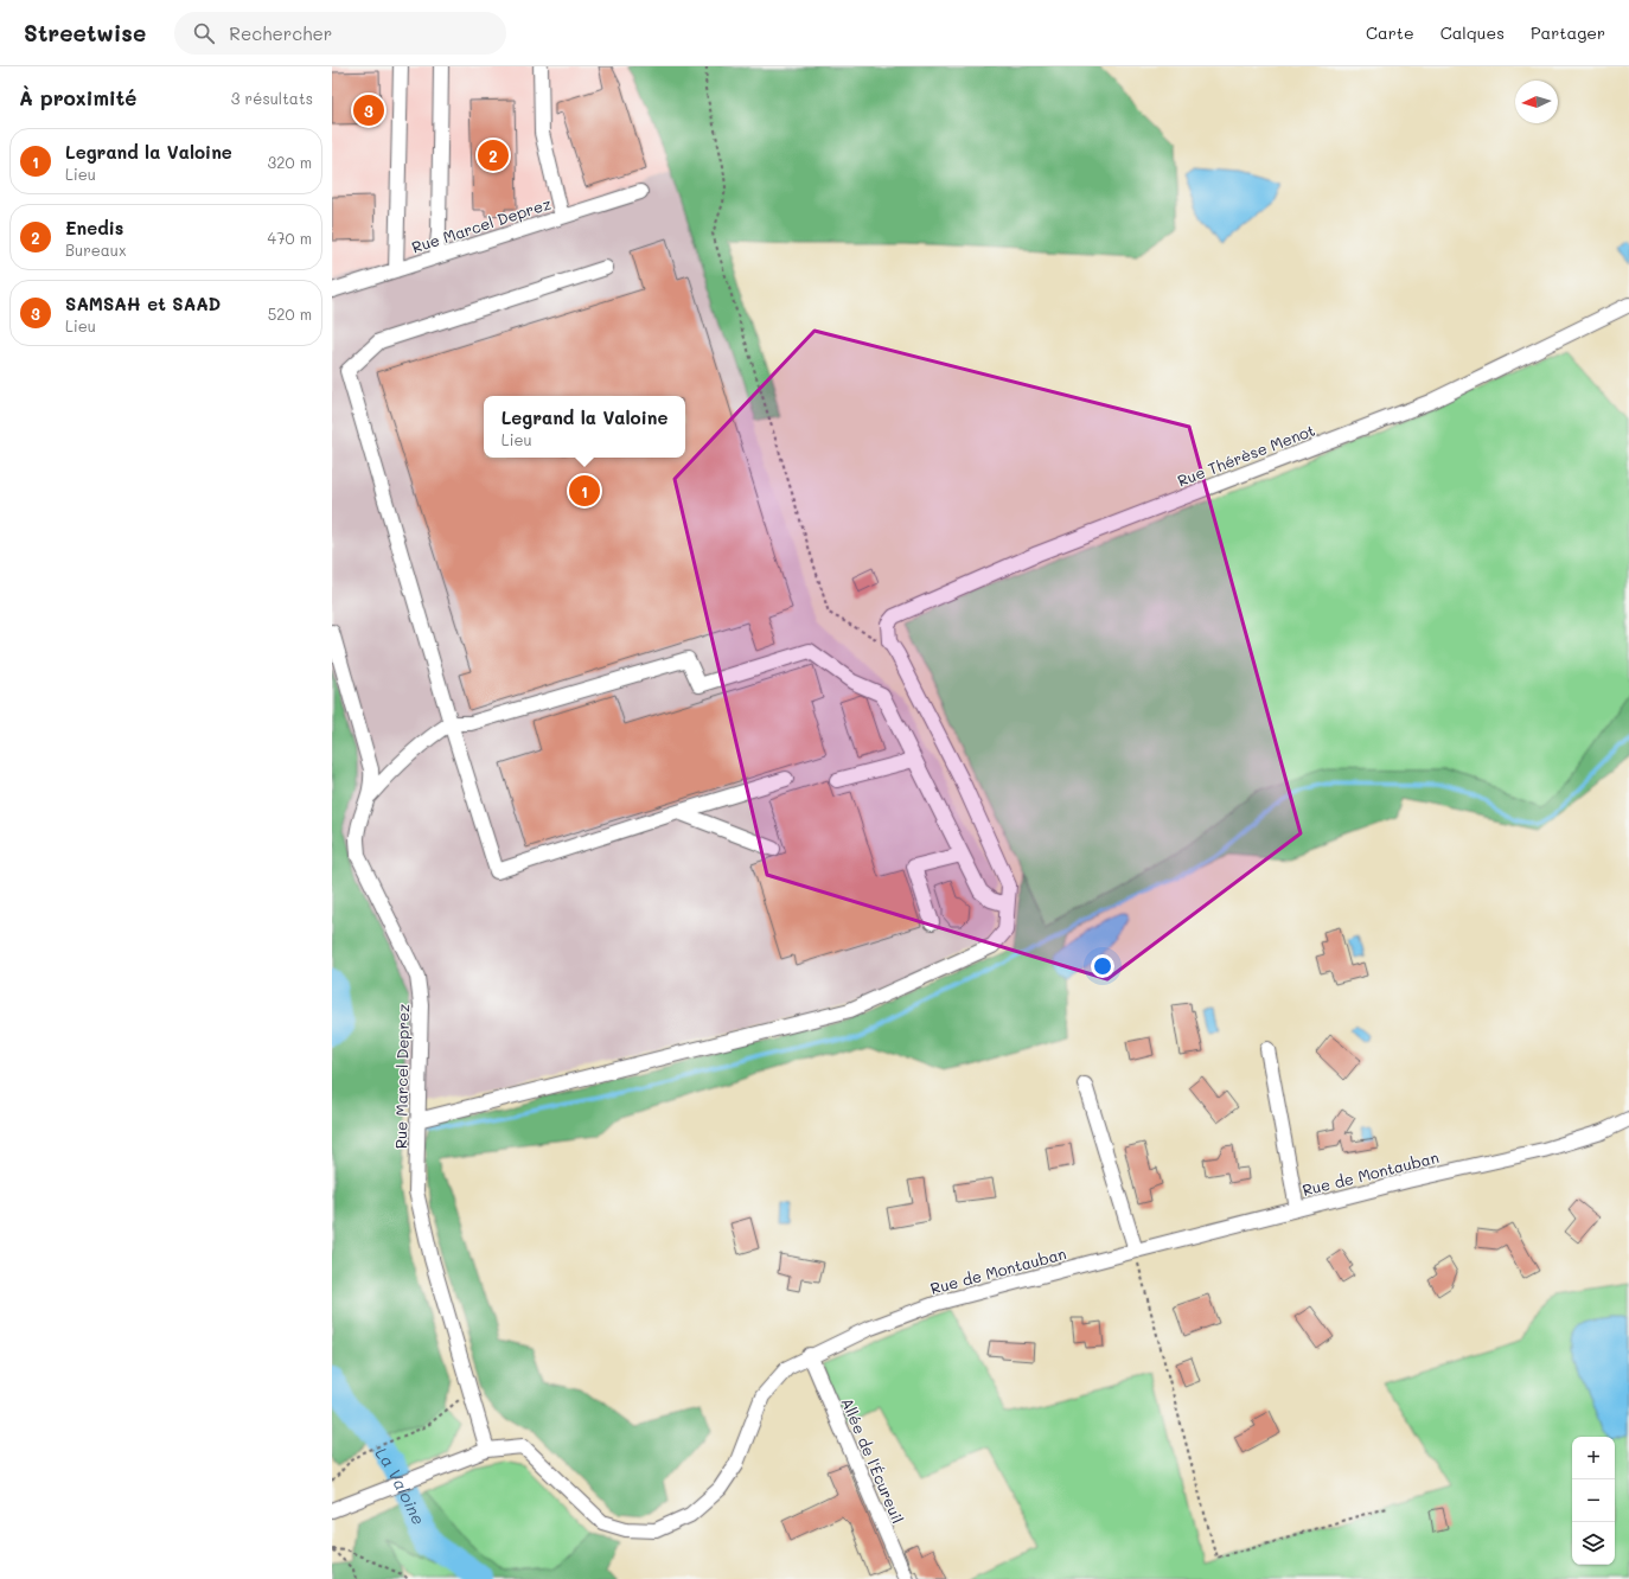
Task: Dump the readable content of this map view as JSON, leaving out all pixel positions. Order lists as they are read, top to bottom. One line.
{"streets":{"street":["Rue Marcel Deprez","Rue Thérèse Menot","Rue de Montauban","Allée de l'Écureuil"]},"crossings":[["Rue Marcel Deprez","Rue de Montauban"],["Rue de Montauban","Allée de l'Écureuil"]],"water":["La Valoine"],"north":"left","page":{"header":"Streetwise","search":"Rechercher","nav":["Carte","Calques","Partager"],"heading":["À proximité","3 résultats"],"pins":["3","2","1"],"list":[{"mark":"1","name":"Legrand la Valoine","note":"Lieu","value":"320 m"},{"mark":"2","name":"Enedis","note":"Bureaux","value":"470 m"},{"mark":"3","name":"SAMSAH et SAAD","note":"Lieu","value":"520 m"}],"popup":["Legrand la Valoine","Lieu"],"map_buttons":["+","−"]}}
